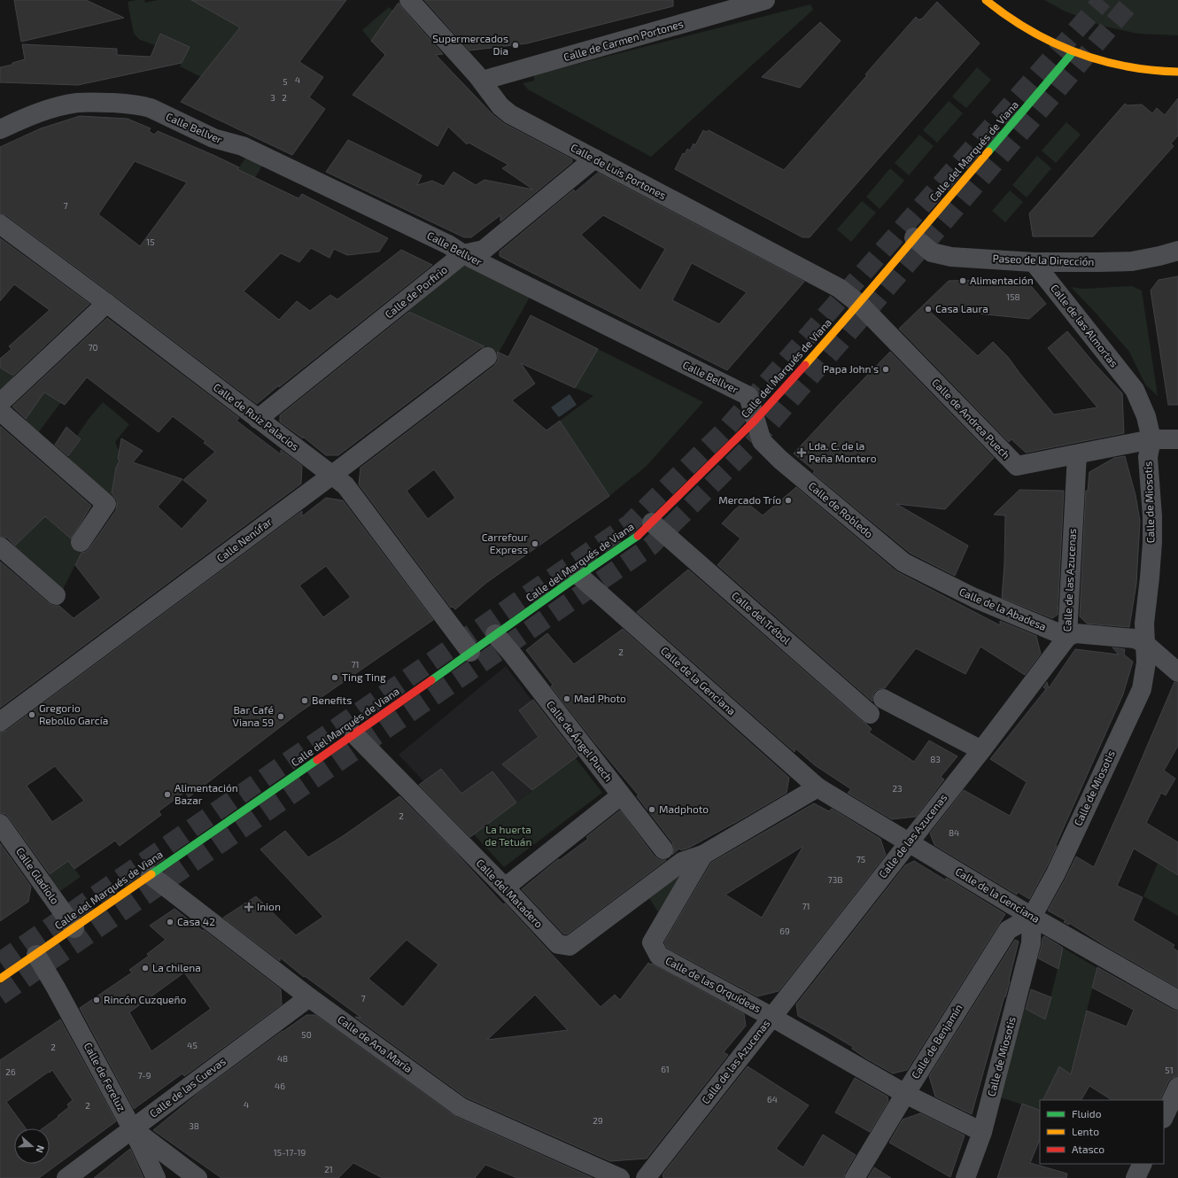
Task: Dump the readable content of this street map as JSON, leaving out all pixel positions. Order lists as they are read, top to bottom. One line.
{"streets":{"street":["Calle de Carmen Portones","Calle Bellver","Calle del Marqués de Viana","Calle de Luis Portones","Paseo de la Dirección","Calle de Porfirio","Calle de las Almortas","Calle de Ruiz Palacios","Calle de Andrea Puech","Calle de Miosotis","Calle de Robledo","Calle Nenúfar","Calle de las Azucenas","Calle de la Abadesa","Calle del Trébol","Calle de la Genciana","Calle de Ángel Puech","Calle Gladiolo","Calle del Matadero","Calle de las Orquídeas","Calle de Benjamín","Calle de Ana María","Calle de Fereluz","Calle de las Cuevas"]},"crossings":[["Calle de Carmen Portones","Calle de Luis Portones"],["Calle Bellver","Calle del Marqués de Viana"],["Calle Bellver","Calle de Porfirio"],["Calle Bellver","Calle de Robledo"],["Calle del Marqués de Viana","Calle de Luis Portones"],["Calle del Marqués de Viana","Paseo de la Dirección"],["Calle del Marqués de Viana","Calle de Ruiz Palacios"],["Calle del Marqués de Viana","Calle de Andrea Puech"],["Calle del Marqués de Viana","Calle de Robledo"],["Calle del Marqués de Viana","Calle del Trébol"],["Calle del Marqués de Viana","Calle de la Genciana"],["Calle del Marqués de Viana","Calle de Ángel Puech"],["Calle del Marqués de Viana","Calle Gladiolo"],["Calle del Marqués de Viana","Calle del Matadero"],["Calle del Marqués de Viana","Calle de Ana María"],["Calle del Marqués de Viana","Calle de Fereluz"],["Calle de Luis Portones","Calle de Porfirio"],["Calle de Luis Portones","Calle de Andrea Puech"],["Paseo de la Dirección","Calle de las Almortas"],["Calle de Porfirio","Calle de Ruiz Palacios"],["Calle de las Almortas","Calle de Miosotis"],["Calle de Ruiz Palacios","Calle Nenúfar"],["Calle de Andrea Puech","Calle de Miosotis"],["Calle de Andrea Puech","Calle de las Azucenas"],["Calle de Miosotis","Calle de la Genciana"],["Calle de Miosotis","Calle de las Orquídeas"],["Calle de Miosotis","Calle de Benjamín"],["Calle de Robledo","Calle de la Abadesa"],["Calle de las Azucenas","Calle de la Abadesa"],["Calle de las Azucenas","Calle de la Genciana"],["Calle de las Azucenas","Calle de las Orquídeas"],["Calle de la Genciana","Calle de Benjamín"],["Calle del Matadero","Calle de las Orquídeas"],["Calle de las Orquídeas","Calle de Benjamín"],["Calle de Ana María","Calle de las Cuevas"],["Calle de Fereluz","Calle de las Cuevas"]],"parks":["La huerta de Tetuán"],"places":{"other":["Supermercados Dia","Alimentación","Casa Laura","Papa John's","Mercado Trío","Carrefour Express","Ting Ting","Mad Photo","Benefits","Gregorio Rebollo García","Bar Café Viana 59","Alimentación Bazar","Madphoto","Casa 42","La chilena","Rincón Cuzqueño"],"health":["Lda. C. de la Peña Montero","Inion"]},"house_numbers":["4","5","3","2","7","15","158","70","2","71","83","23","2","84","75","73B","71","69","7","50","45","2","48","61","51","26","7-9","46","64","4","2","29","38","15-17-19","21"],"legend":["Fluido","Lento","Atasco"],"north":"right"}
